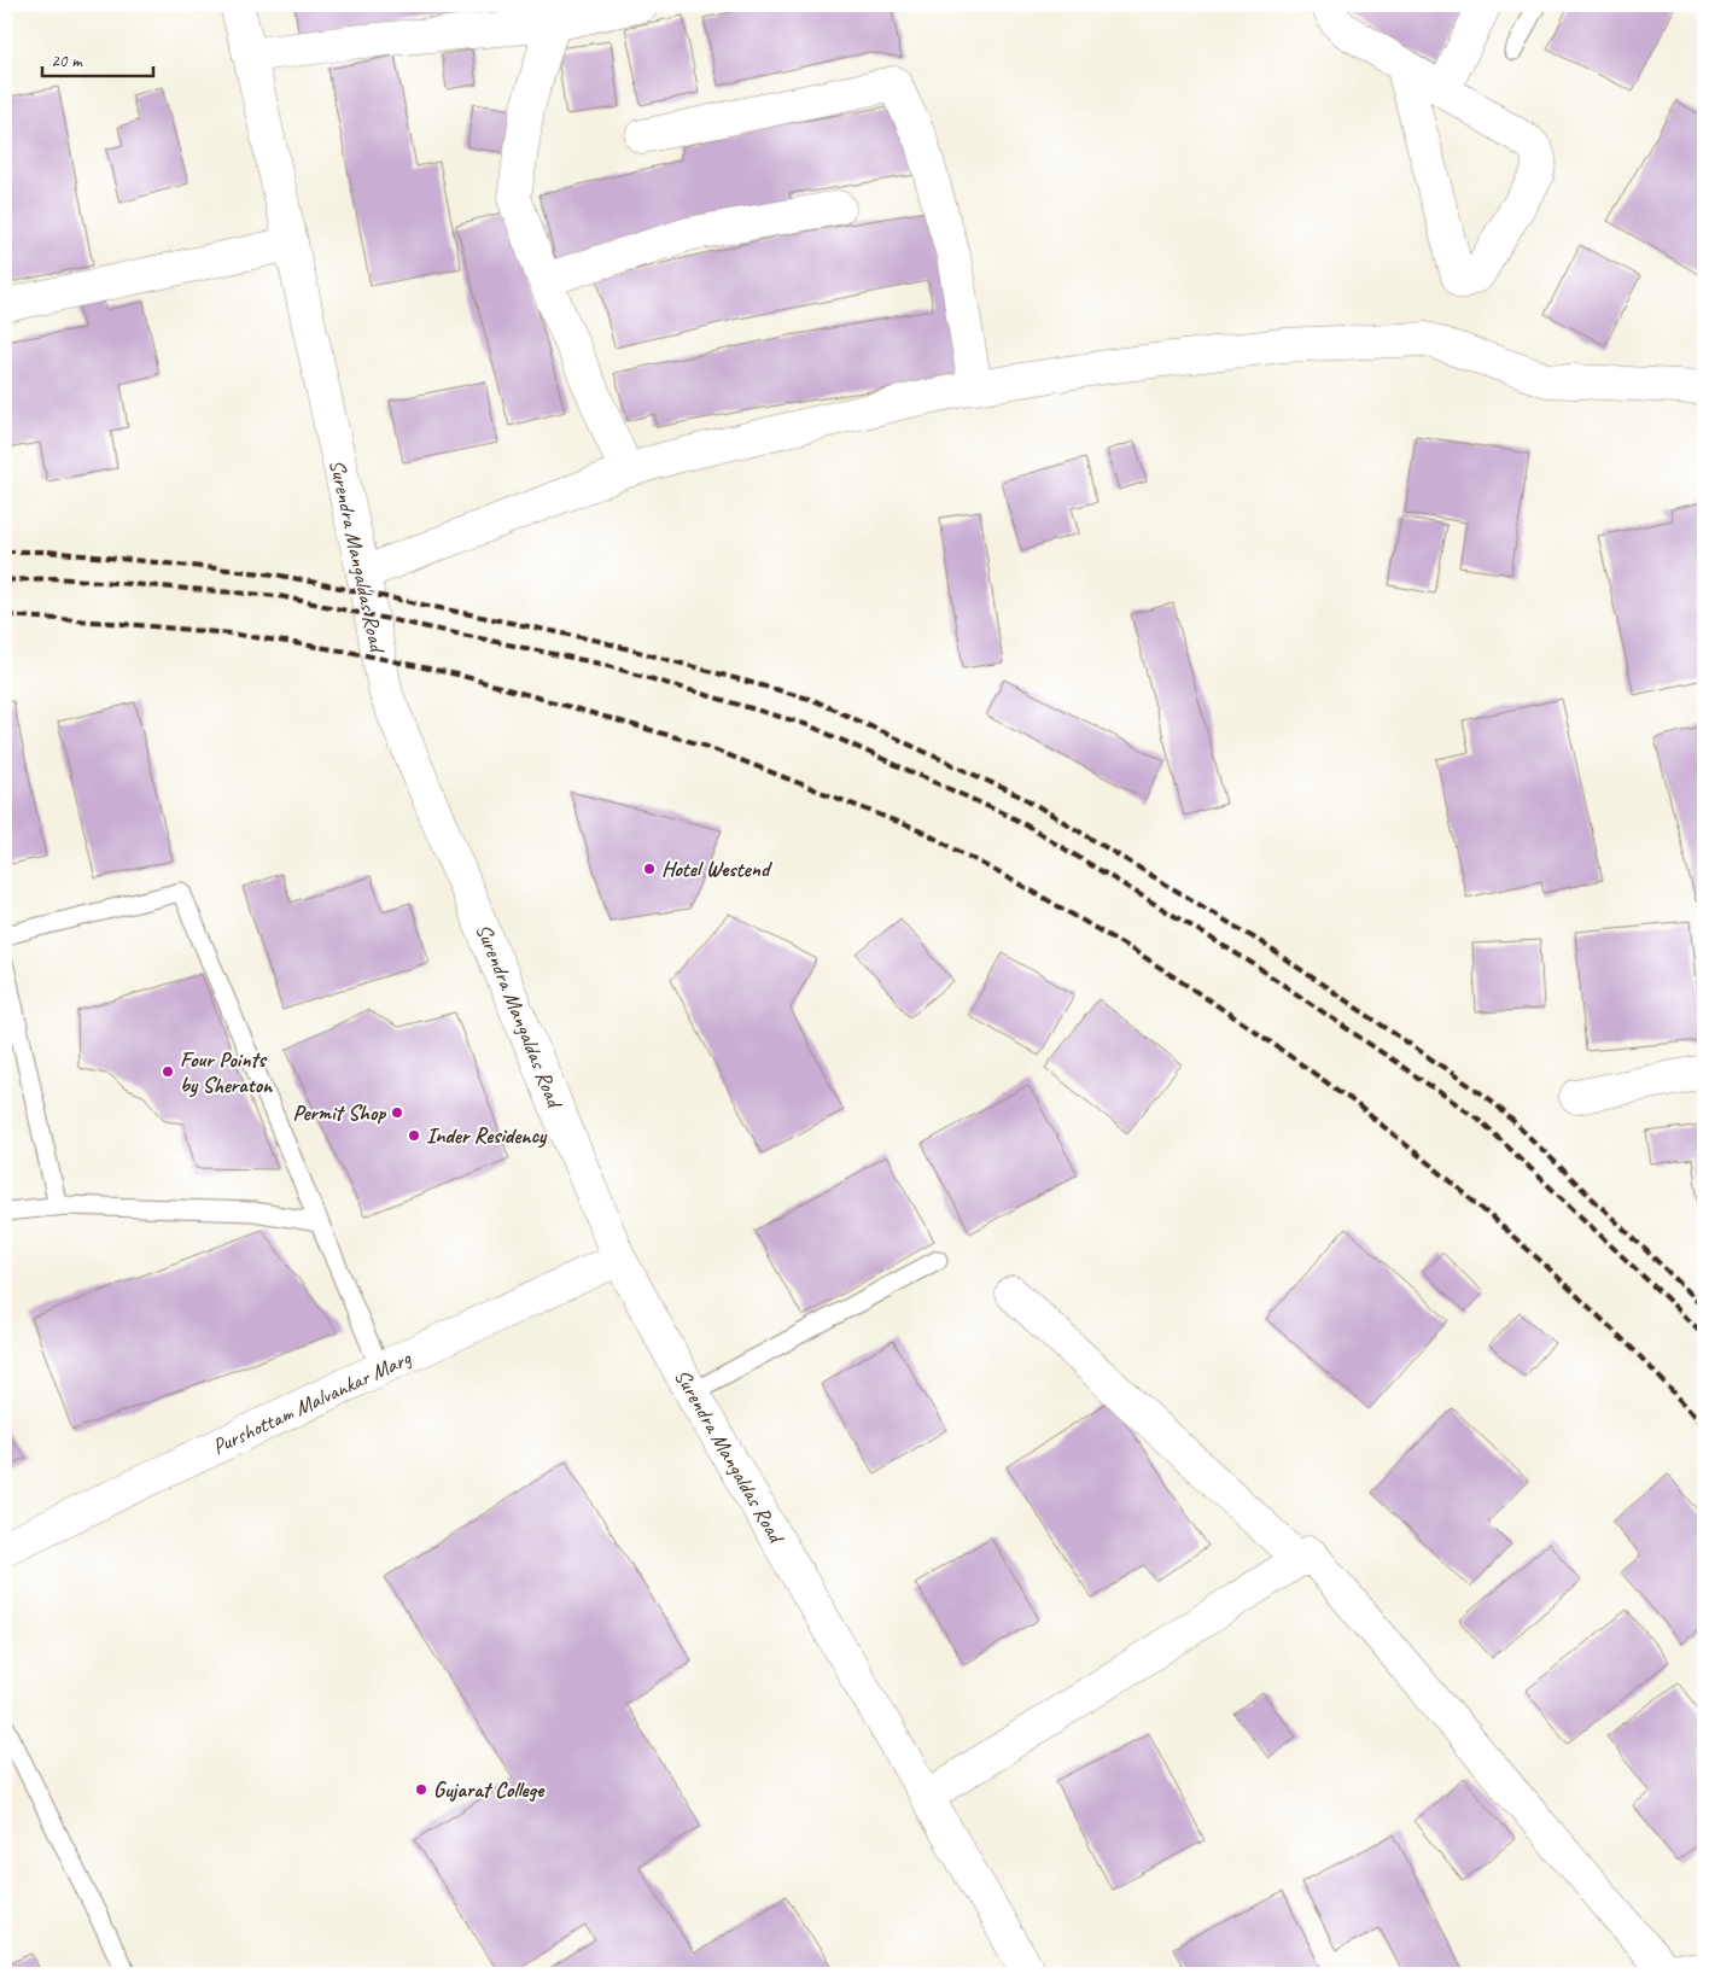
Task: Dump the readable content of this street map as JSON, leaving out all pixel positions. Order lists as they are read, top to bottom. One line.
{"streets":{"street":["Surendra Mangaldas Road","Purshottam Malvankar Marg"]},"crossings":[["Surendra Mangaldas Road","Purshottam Malvankar Marg"]],"places":["Hotel Westend","Four Points by Sheraton","Permit Shop","Inder Residency","Gujarat College"],"scale_bar":"20 m"}
